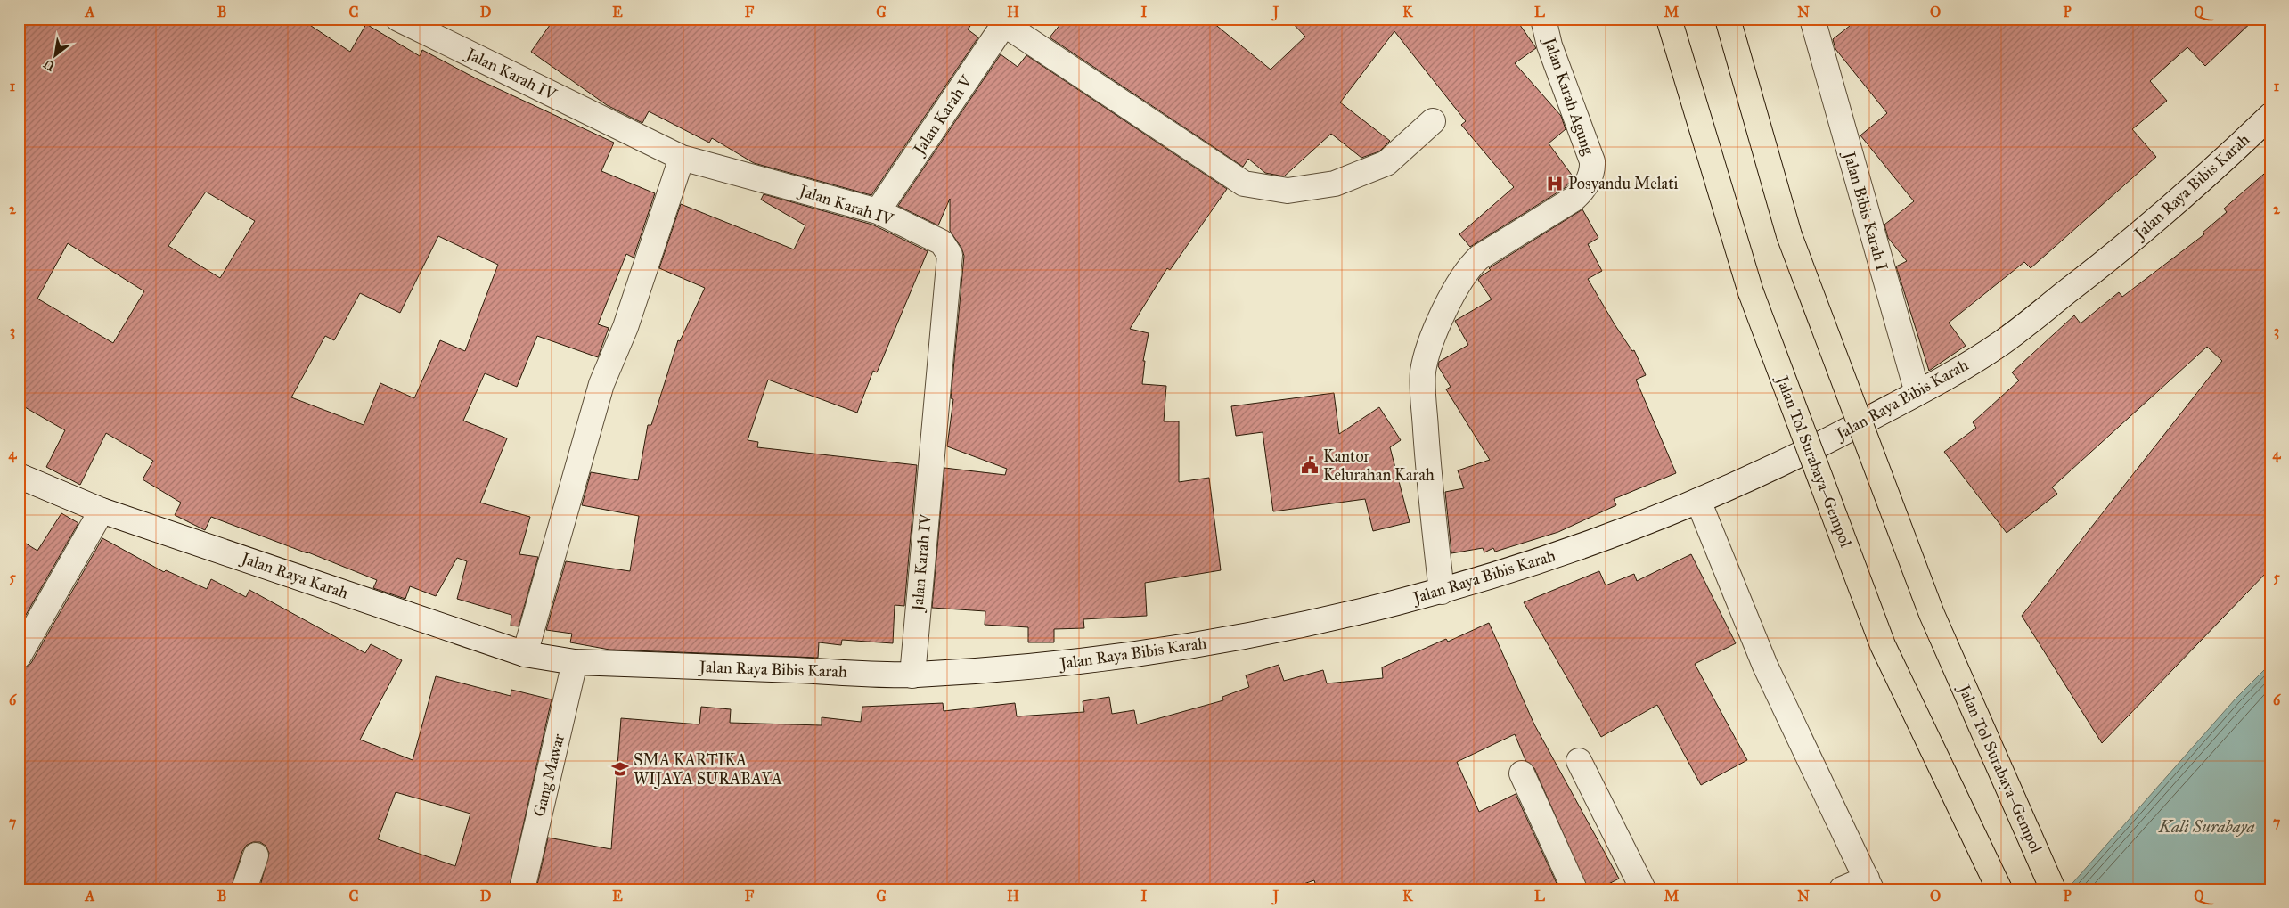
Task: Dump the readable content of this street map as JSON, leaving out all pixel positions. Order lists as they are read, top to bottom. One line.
{"streets":{"highway":["Jalan Tol Surabaya–Gempol"],"street":["Jalan Karah IV","Jalan Karah Agung","Jalan Karah V","Jalan Raya Bibis Karah","Jalan Bibis Karah I","Jalan Raya Karah","Gang Mawar"]},"crossings":[["Jalan Karah IV","Jalan Karah V"],["Jalan Karah IV","Jalan Raya Bibis Karah"],["Jalan Karah Agung","Jalan Raya Bibis Karah"],["Jalan Raya Bibis Karah","Jalan Bibis Karah I"],["Jalan Raya Bibis Karah","Jalan Raya Karah"],["Jalan Raya Bibis Karah","Gang Mawar"],["Jalan Raya Karah","Gang Mawar"]],"water":["Kali Surabaya"],"places":{"hospital":["Posyandu Melati"],"public building":["Kantor Kelurahan Karah"],"school or university":["SMA KARTIKA WIJAYA SURABAYA"]},"north":"bottom left","grid":{"columns":["A","B","C","D","E","F","G","H","I","J","K","L","M","N","O","P","Q"],"rows":["1","2","3","4","5","6","7"]}}
